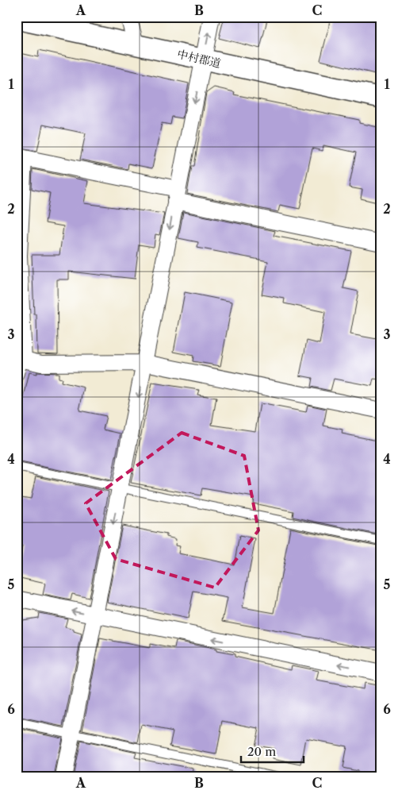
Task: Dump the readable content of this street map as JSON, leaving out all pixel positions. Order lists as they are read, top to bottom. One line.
{"streets":{"street":["中村郡道"]},"scale_bar":"20 m","grid":{"columns":["A","B","C"],"rows":["1","2","3","4","5","6"]}}
